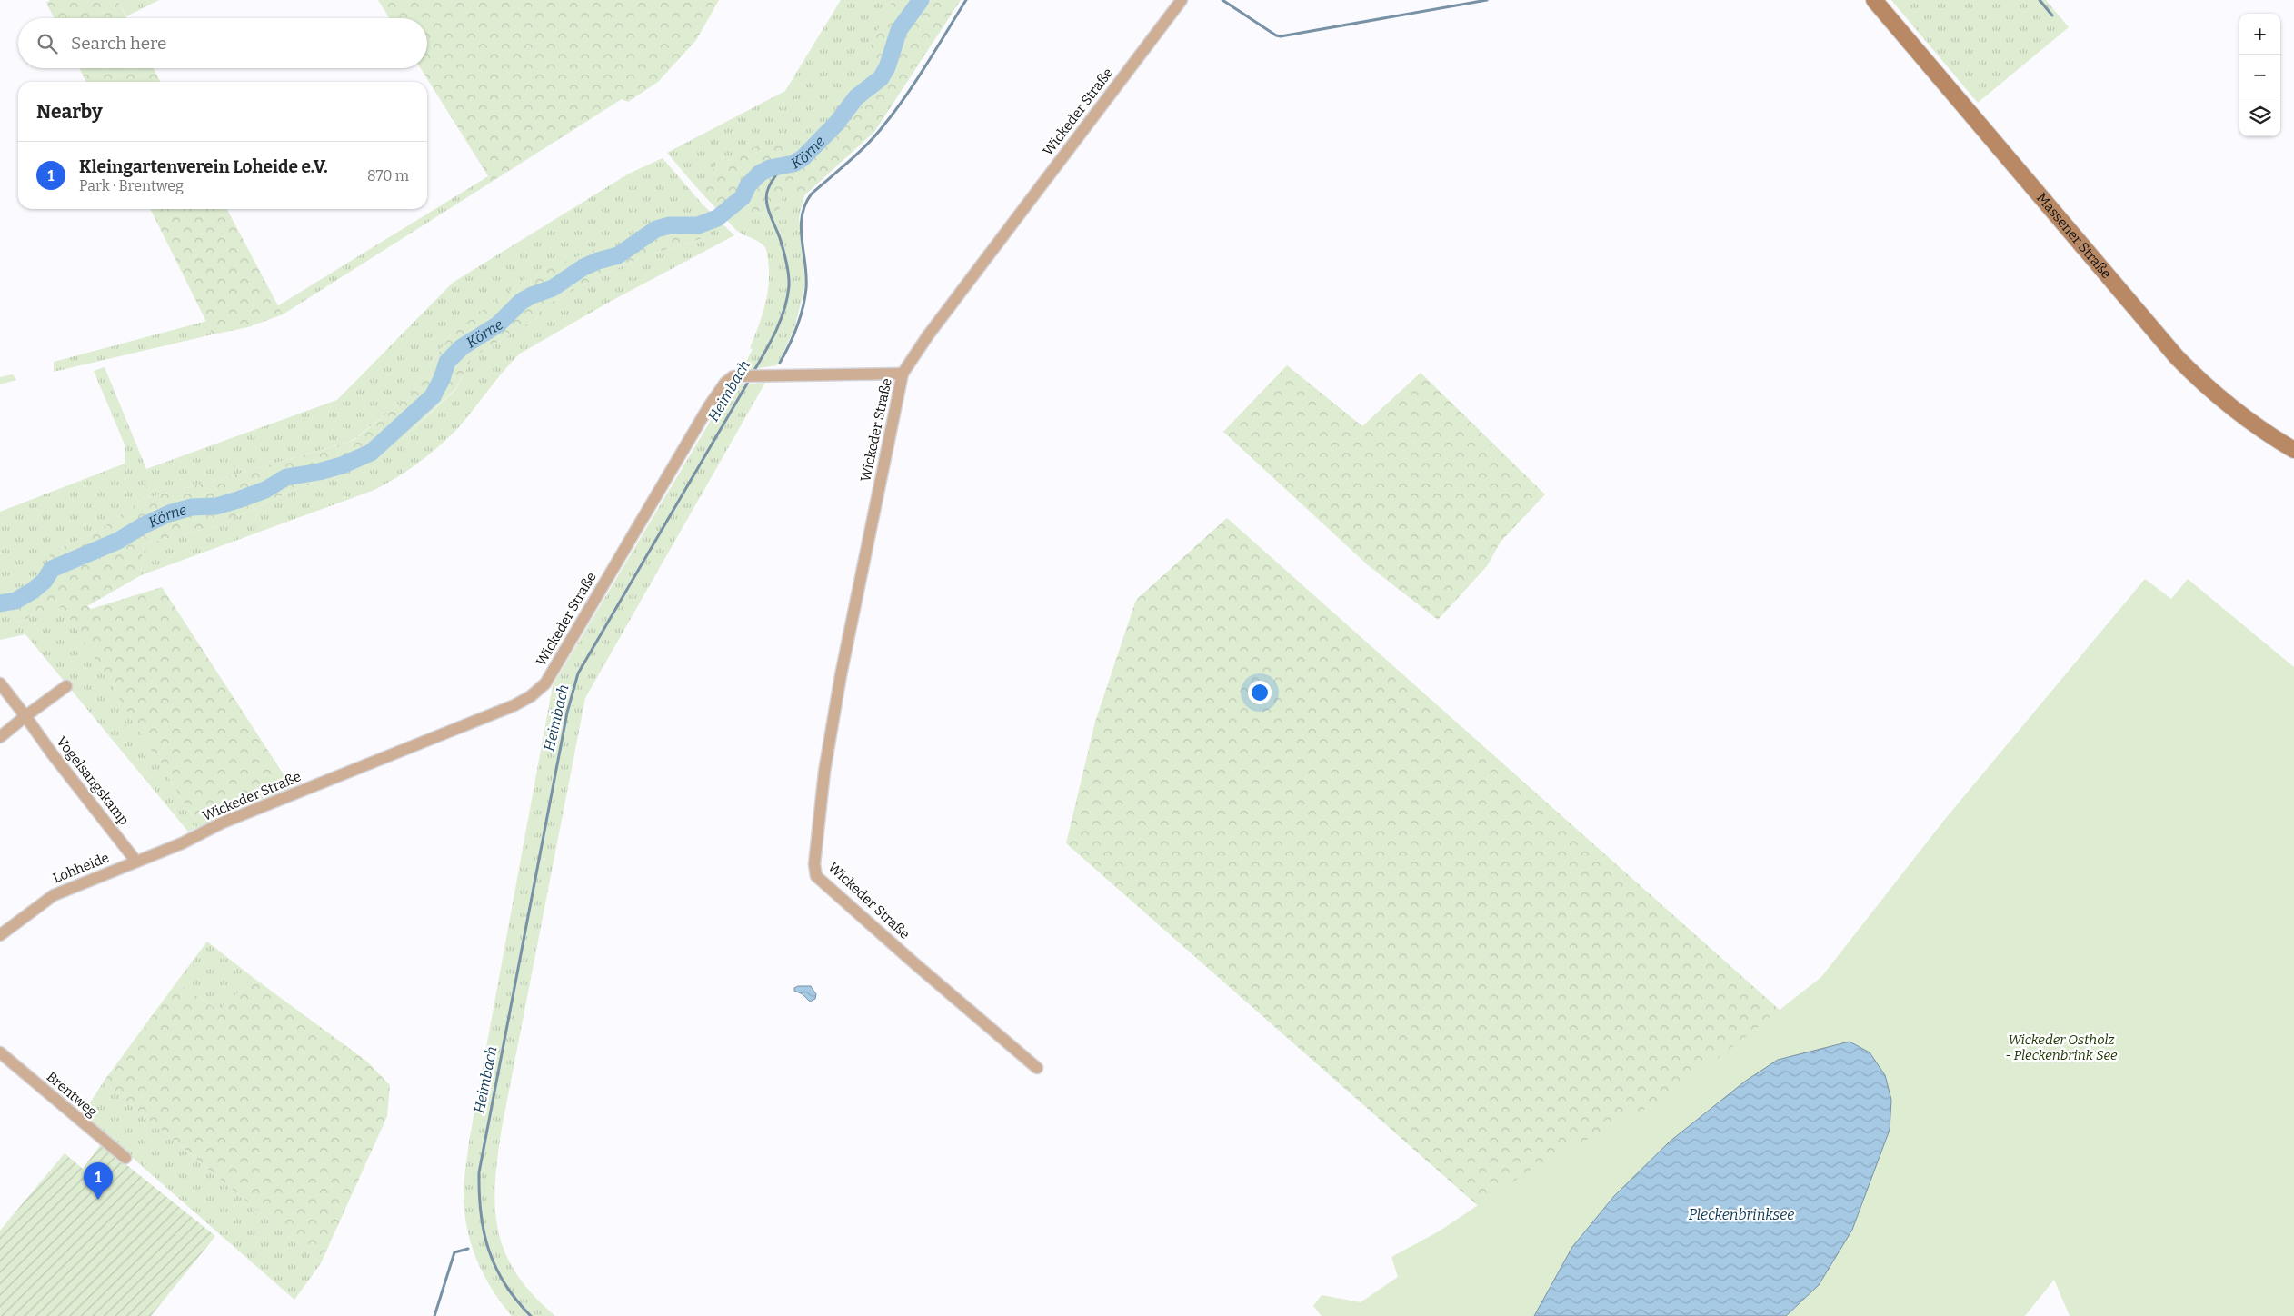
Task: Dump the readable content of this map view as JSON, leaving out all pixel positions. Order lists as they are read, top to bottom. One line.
{"streets":{"main road":["Massener Straße"],"street":["Wickeder Straße","Vogelsangskamp","Lohheide","Brentweg"]},"crossings":[["Wickeder Straße","Lohheide"],["Vogelsangskamp","Lohheide"]],"water":["Körne","Heimbach","Pleckenbrinksee"],"parks":["Wickeder Ostholz - Pleckenbrink See"],"page":{"map_buttons":["+","−"],"search":"Search here","heading":"Nearby","list":[{"mark":"1","name":"Kleingartenverein Loheide e.V.","note":"Park · Brentweg","value":"870 m"}],"pins":"1"}}
